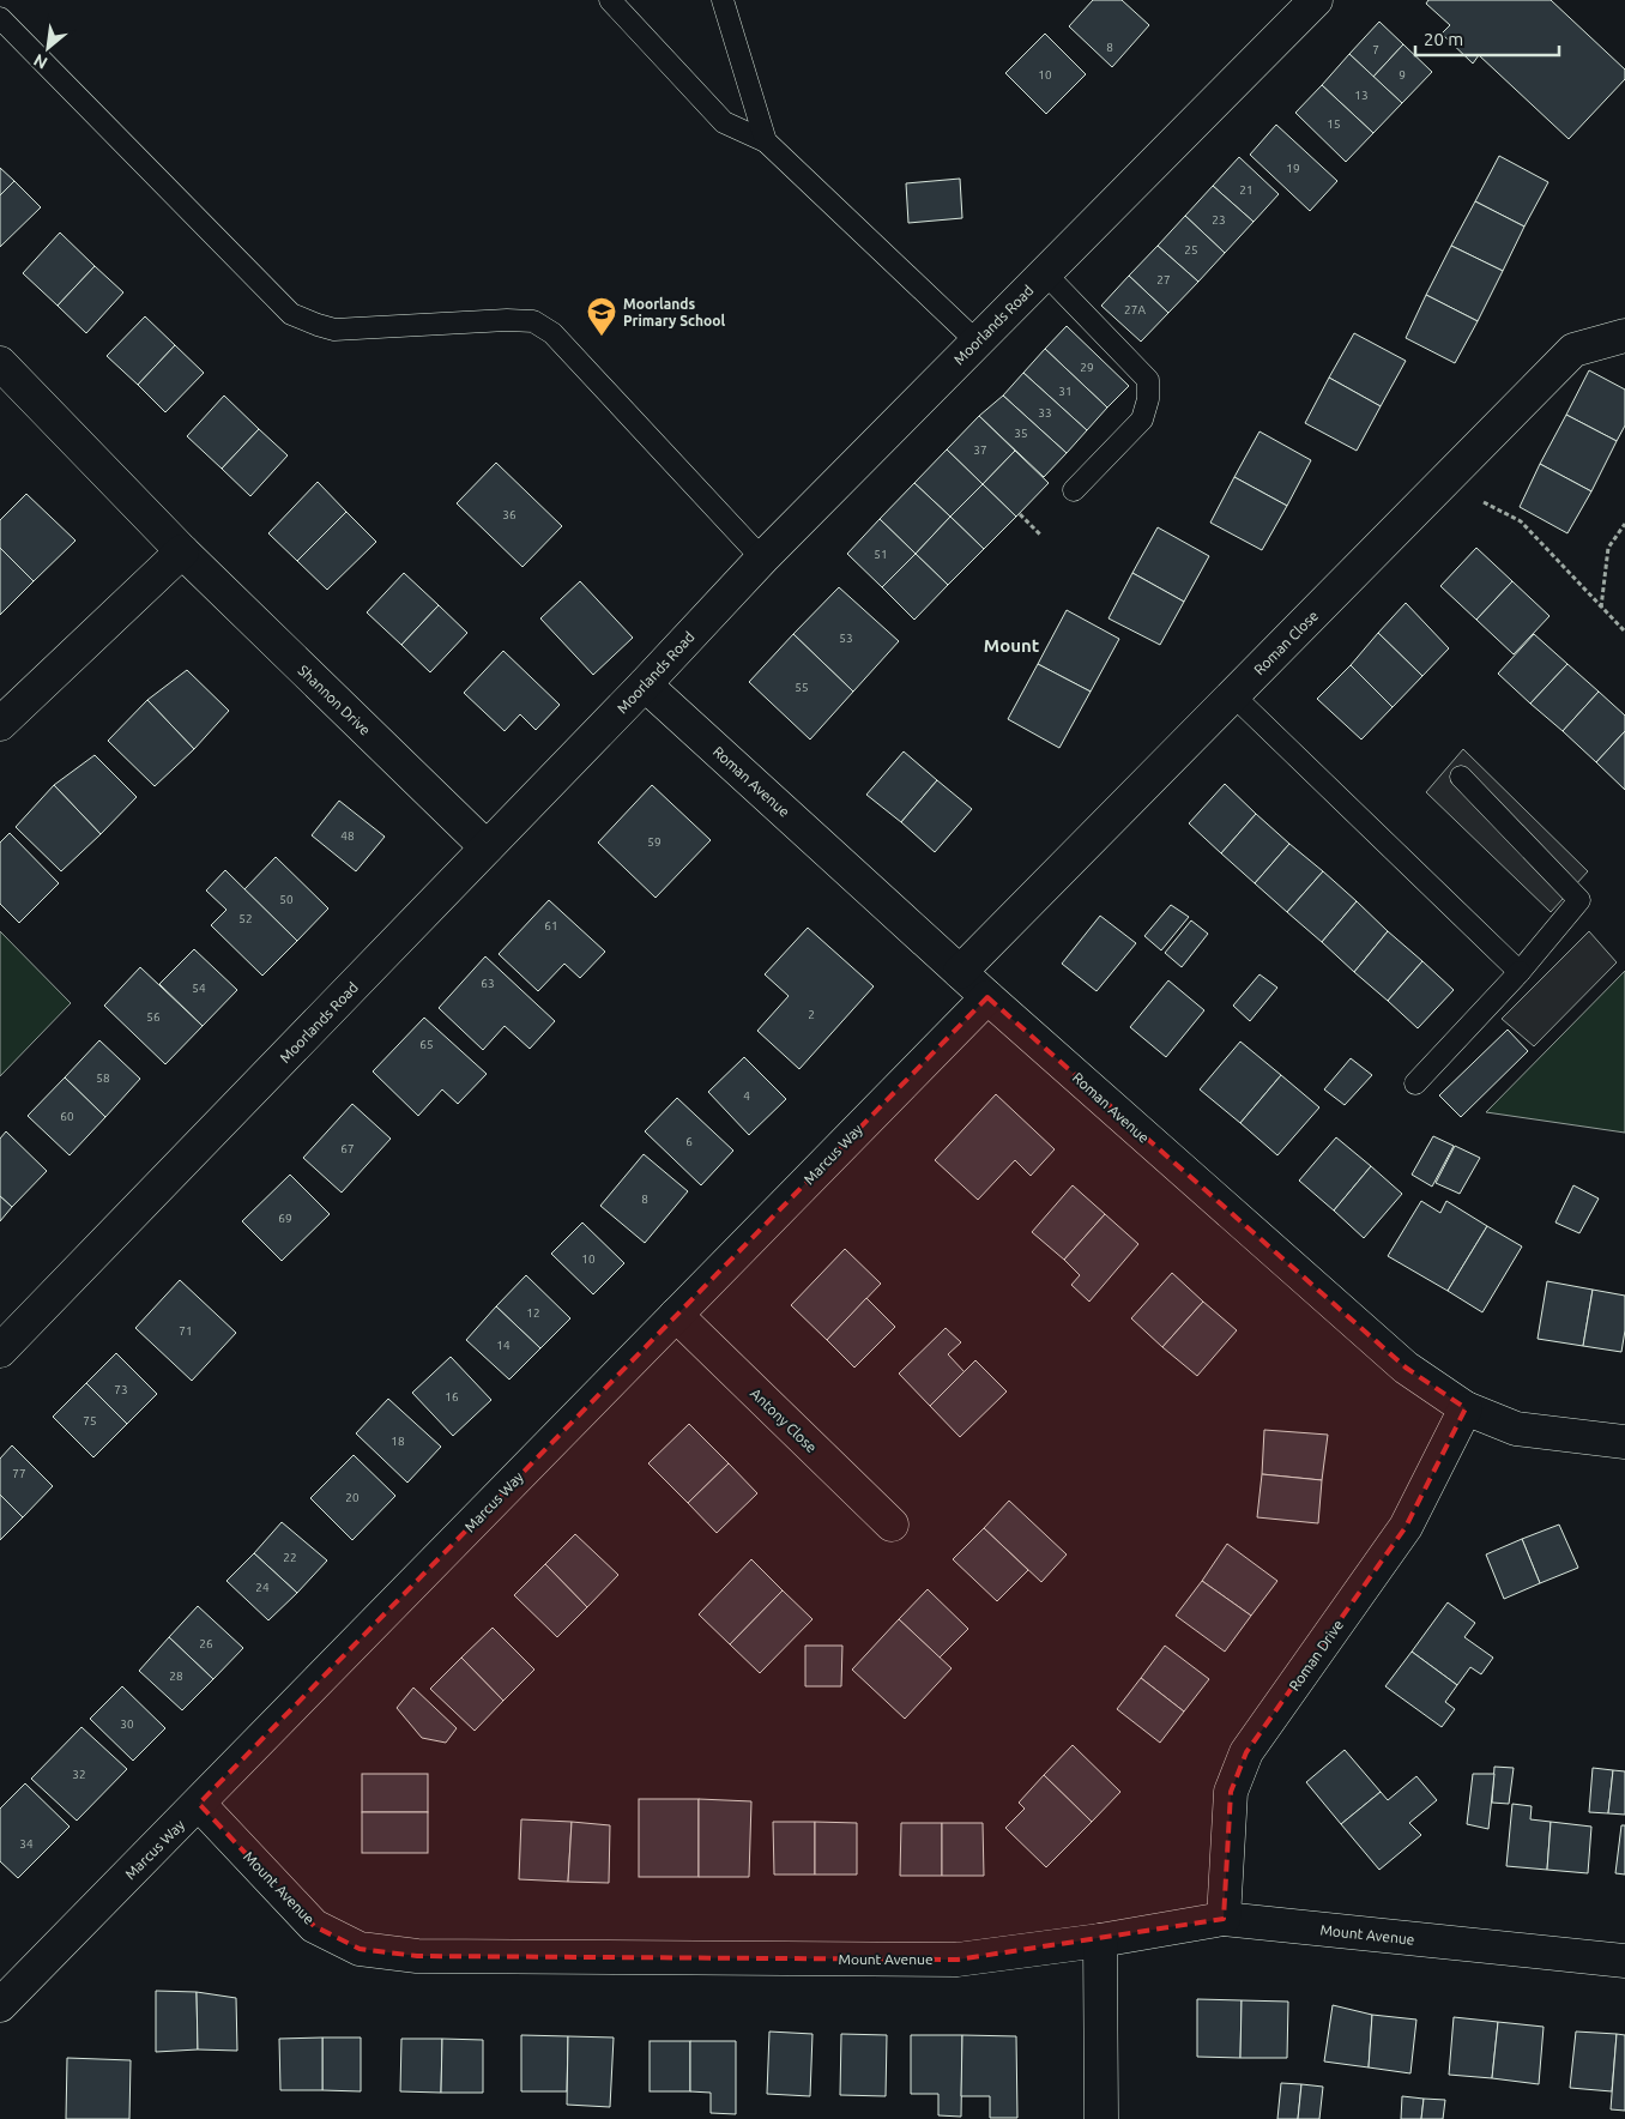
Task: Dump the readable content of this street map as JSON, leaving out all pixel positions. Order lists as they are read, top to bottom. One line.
{"streets":{"street":["Moorlands Road","Roman Close","Shannon Drive","Roman Avenue","Marcus Way","Antony Close","Roman Drive","Mount Avenue"]},"crossings":[["Moorlands Road","Shannon Drive"],["Moorlands Road","Roman Avenue"],["Roman Close","Roman Avenue"],["Roman Avenue","Marcus Way"],["Roman Avenue","Roman Drive"],["Marcus Way","Antony Close"],["Marcus Way","Mount Avenue"],["Roman Drive","Mount Avenue"]],"districts":["Mount"],"places":{"school or university":["Moorlands Primary School"]},"house_numbers":["8","7","10","9","13","15","19","21","23","25","27","27A","29","31","33","35","37","36","51","53","55","48","59","50","52","61","63","54","2","56","65","58","4","60","6","67","8","69","10","12","71","14","73","16","75","18","77","20","22","24","26","28","30","32","34"],"scale_bar":"20 m","north":"bottom left"}
